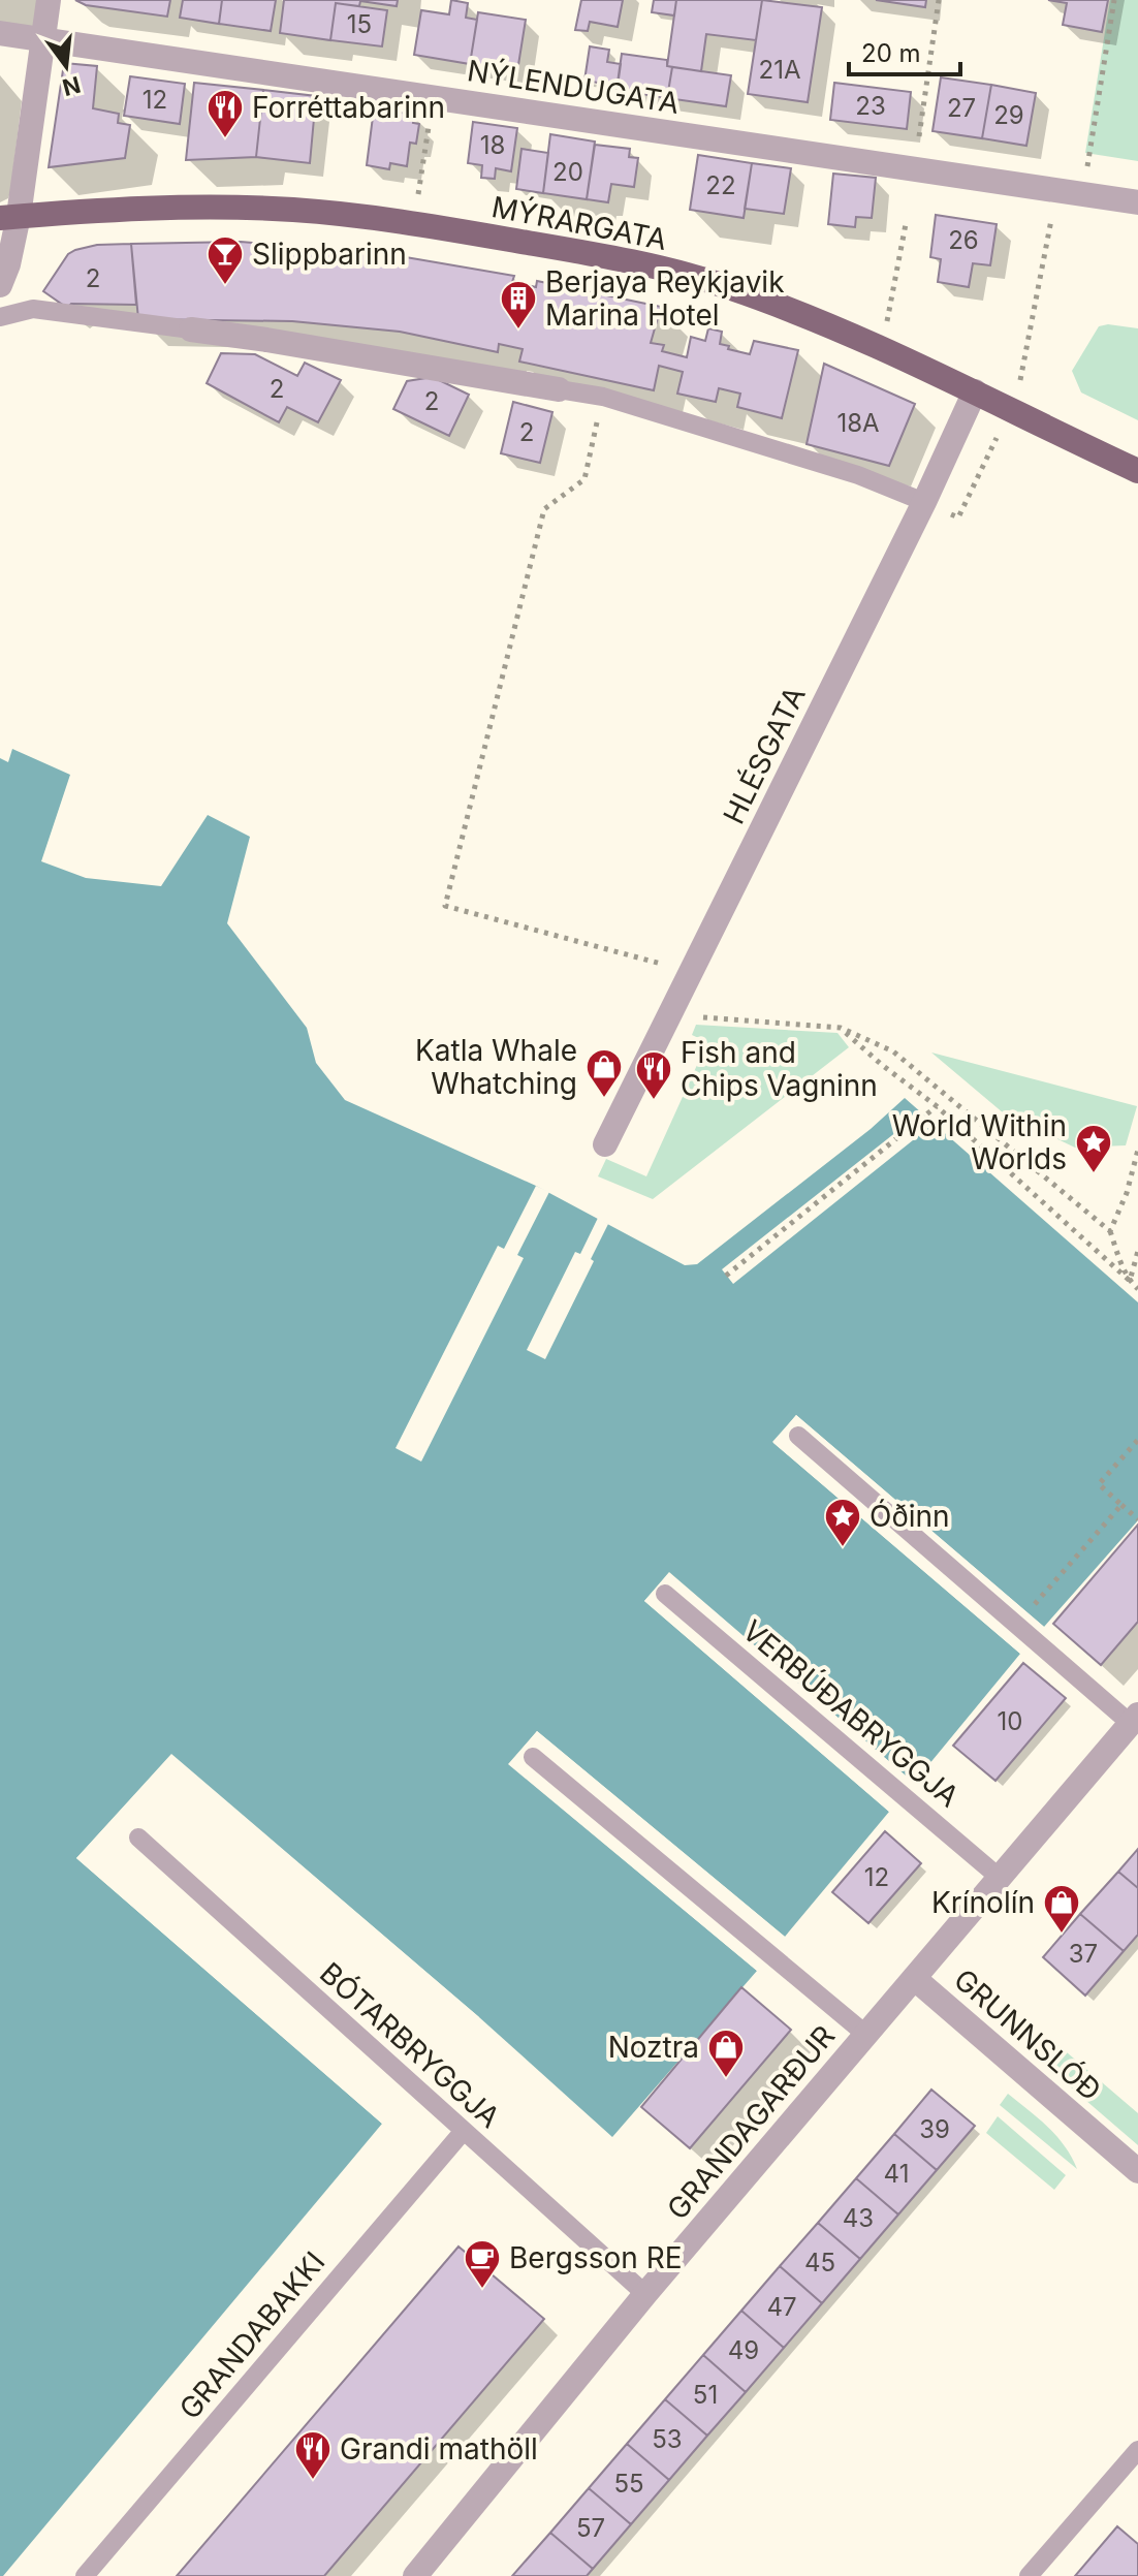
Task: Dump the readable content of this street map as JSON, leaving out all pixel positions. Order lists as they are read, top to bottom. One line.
{"streets":{"main road":["MÝRARGATA"],"street":["NÝLENDUGATA","HLÉSGATA","GRUNNSLÓÐ","GRANDAGARÐUR"],"lane":["VERBÚÐABRYGGJA","BÓTARBRYGGJA","GRANDABAKKI"]},"crossings":[["MÝRARGATA","HLÉSGATA"],["VERBÚÐABRYGGJA","GRANDAGARÐUR"],["GRUNNSLÓÐ","GRANDAGARÐUR"],["BÓTARBRYGGJA","GRANDAGARÐUR"],["BÓTARBRYGGJA","GRANDABAKKI"]],"places":{"restaurant":["Forréttabarinn","Fish and Chips Vagninn","Grandi mathöll"],"bar":["Slippbarinn"],"building":["Berjaya Reykjavik Marina Hotel"],"shop":["Katla Whale Whatching","Krínolín","Noztra"],"place":["World Within Worlds","Óðinn"],"cafe":["Bergsson RE"]},"house_numbers":["15","21A","12","23","27","29","18","20","22","26","2","2","2","18A","2","10","12","37","39","41","43","45","47","49","51","53","55","57"],"scale_bar":"20 m","north":"bottom"}
